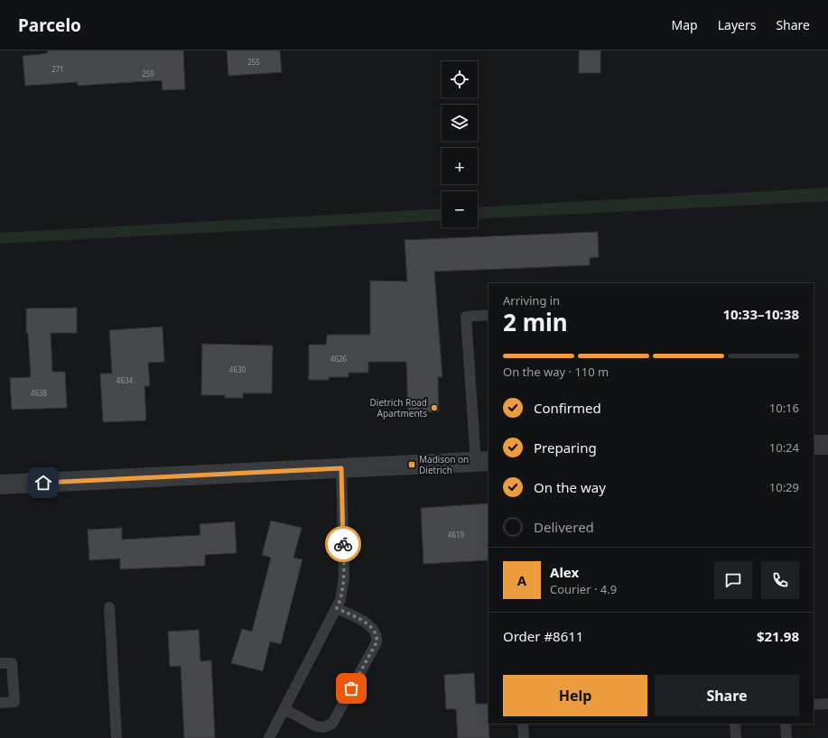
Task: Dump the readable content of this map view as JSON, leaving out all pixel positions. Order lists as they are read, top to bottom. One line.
{"places":{"other":["Dietrich Road Apartments"],"transit":["Madison on Dietrich"]},"house_numbers":["255","271","259","4626","4630","4634","4638","4619"],"page":{"header":"Parcelo","nav":["Map","Layers","Share"],"map_buttons":["+","−"],"heading":["2 min","Arriving in","10:33–10:38"],"panel":["Alex","Courier · 4.9","Order #8611","$21.98"],"bar":"On the way · 110 m","list":[["Confirmed","10:16"],["Preparing","10:24"],["On the way","10:29"],"Delivered"],"round":"A","buttons":["Help","Share"]}}
